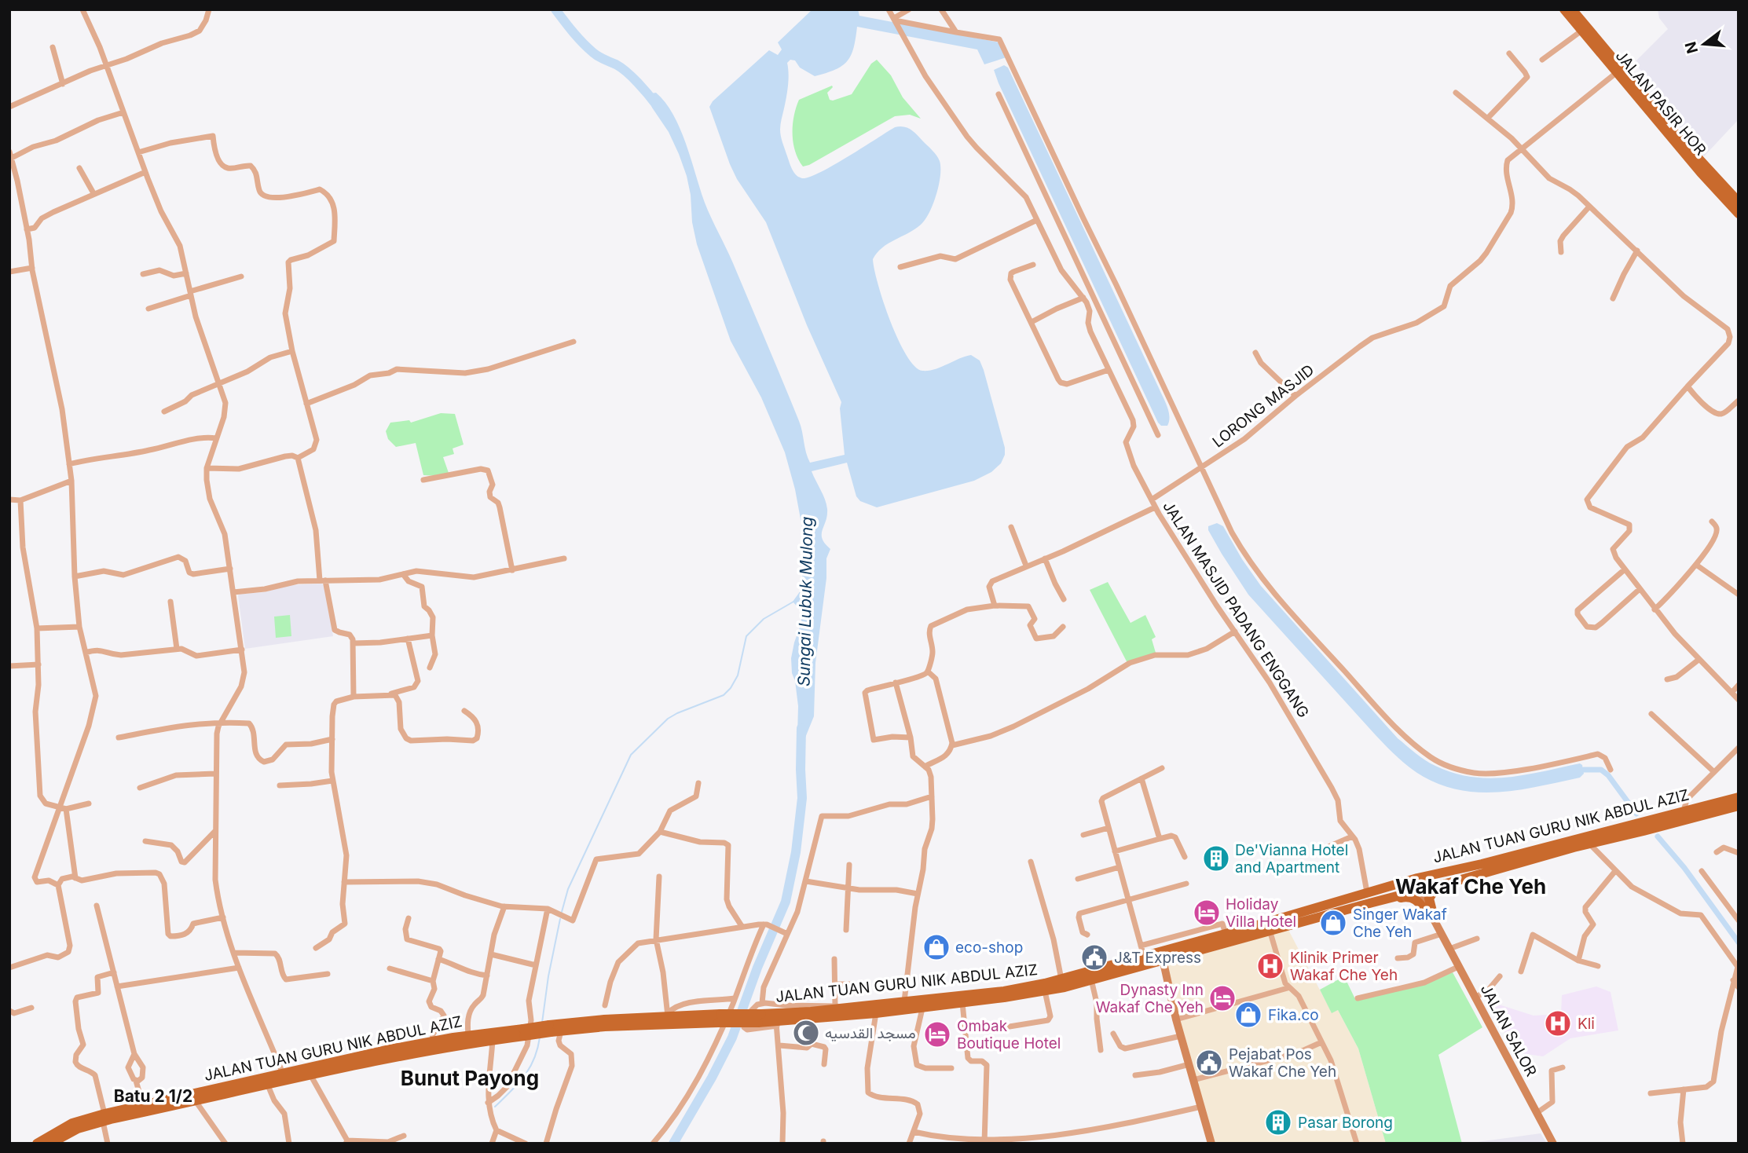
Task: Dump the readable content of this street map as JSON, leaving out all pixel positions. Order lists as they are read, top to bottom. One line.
{"streets":{"main road":["JALAN PASIR HOR","JALAN TUAN GURU NIK ABDUL AZIZ","JALAN SALOR"],"street":["LORONG MASJID","JALAN MASJID PADANG ENGGANG"]},"crossings":[["JALAN PASIR HOR","LORONG MASJID"],["LORONG MASJID","JALAN MASJID PADANG ENGGANG"],["JALAN MASJID PADANG ENGGANG","JALAN TUAN GURU NIK ABDUL AZIZ"],["JALAN TUAN GURU NIK ABDUL AZIZ","JALAN SALOR"]],"districts":["Wakaf Che Yeh","Bunut Payong","Batu 2 1/2"],"water":["Sungai Lubuk Mulong"],"places":{"building":["De'Vianna Hotel and Apartment","Pasar Borong"],"hotel":["Holiday Villa Hotel","Dynasty Inn Wakaf Che Yeh","Ombak Boutique Hotel"],"shop":["Singer Wakaf Che Yeh","eco-shop","Fika.co"],"public building":["J&T Express","Pejabat Pos Wakaf Che Yeh"],"hospital":["Klinik Primer Wakaf Che Yeh","Kli"],"mosque":["مسجد القدسيه"]},"north":"left"}
